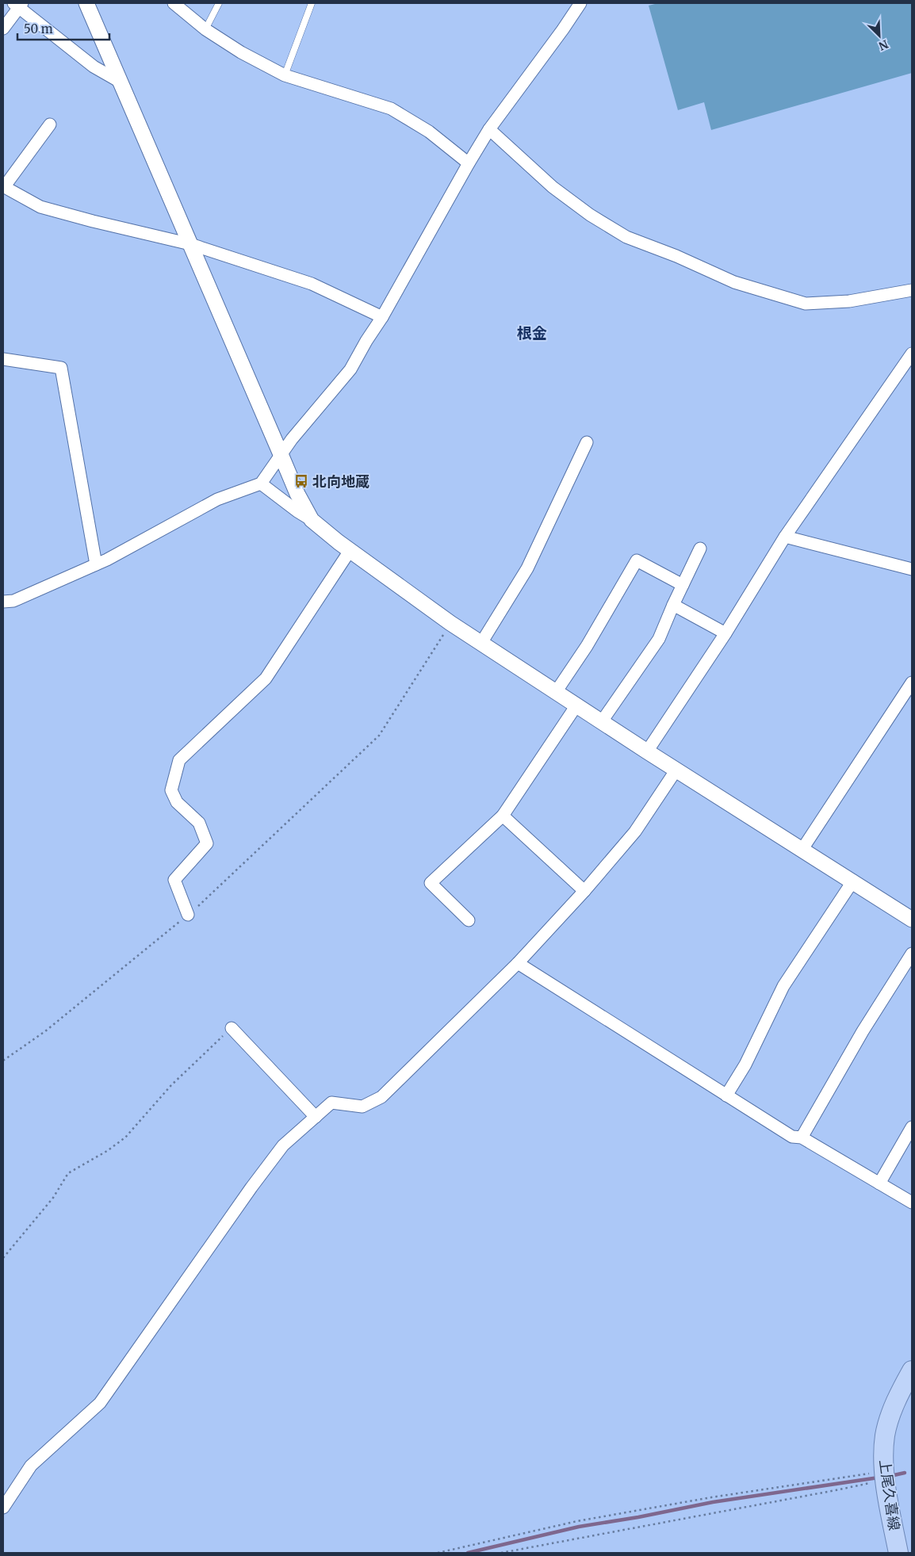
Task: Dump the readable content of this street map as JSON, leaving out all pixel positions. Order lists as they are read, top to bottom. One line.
{"streets":{"main road":["上尾久喜線"]},"districts":["根金"],"places":{"bus stop":["北向地蔵"]},"scale_bar":"50 m","north":"bottom right"}
